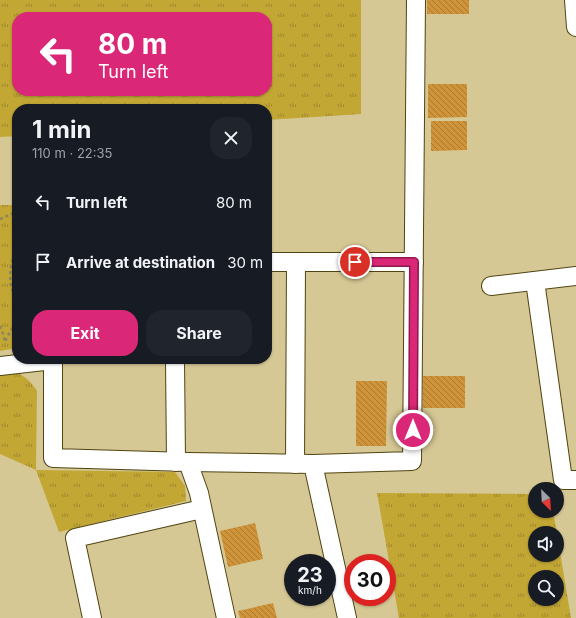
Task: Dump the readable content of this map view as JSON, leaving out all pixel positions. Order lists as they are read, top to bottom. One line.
{"north":"bottom right","page":{"turn":["80 m","Turn left"],"heading":["1 min","110 m · 22:35"],"list":[{"name":"Turn left","value":"80 m"},{"name":"Arrive at destination","value":"30 m"}],"buttons":["Exit","Share"],"speed":"23 km/h","limit":"30"}}
